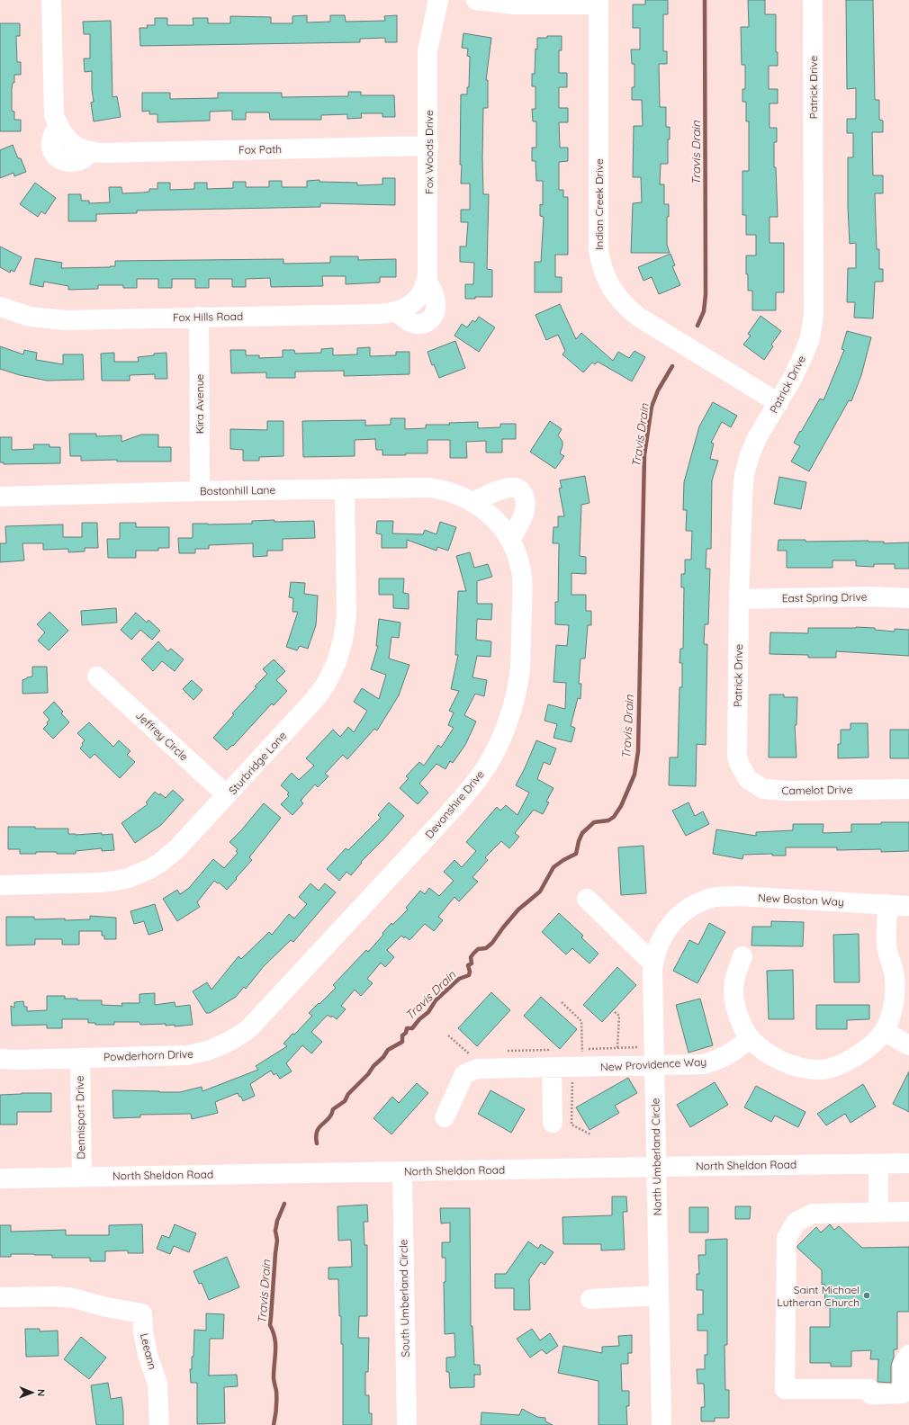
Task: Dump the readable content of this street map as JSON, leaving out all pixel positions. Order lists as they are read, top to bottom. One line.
{"streets":{"street":["Patrick Drive","Fox Path","Fox Woods Drive","Indian Creek Drive","Fox Hills Road","Kira Avenue","Bostonhill Lane","East Spring Drive","Jeffrey Circle","Sturbridge Lane","Camelot Drive","Devonshire Drive","New Boston Way","Powderhorn Drive","New Providence Way","Dennisport Drive","North Umberland Circle","North Sheldon Road","South Umberland Circle","Leeann"]},"crossings":[["Patrick Drive","Indian Creek Drive"],["Patrick Drive","East Spring Drive"],["Patrick Drive","Camelot Drive"],["Fox Path","Fox Woods Drive"],["Fox Woods Drive","Fox Hills Road"],["Fox Hills Road","Kira Avenue"],["Kira Avenue","Bostonhill Lane"],["Bostonhill Lane","Sturbridge Lane"],["Bostonhill Lane","Devonshire Drive"],["Jeffrey Circle","Sturbridge Lane"],["Devonshire Drive","Powderhorn Drive"],["New Boston Way","North Umberland Circle"],["Powderhorn Drive","Dennisport Drive"],["New Providence Way","North Umberland Circle"],["Dennisport Drive","North Sheldon Road"],["North Umberland Circle","North Sheldon Road"],["North Sheldon Road","South Umberland Circle"]],"water":["Travis Drain"],"places":["Saint Michael Lutheran Church"],"north":"right"}
